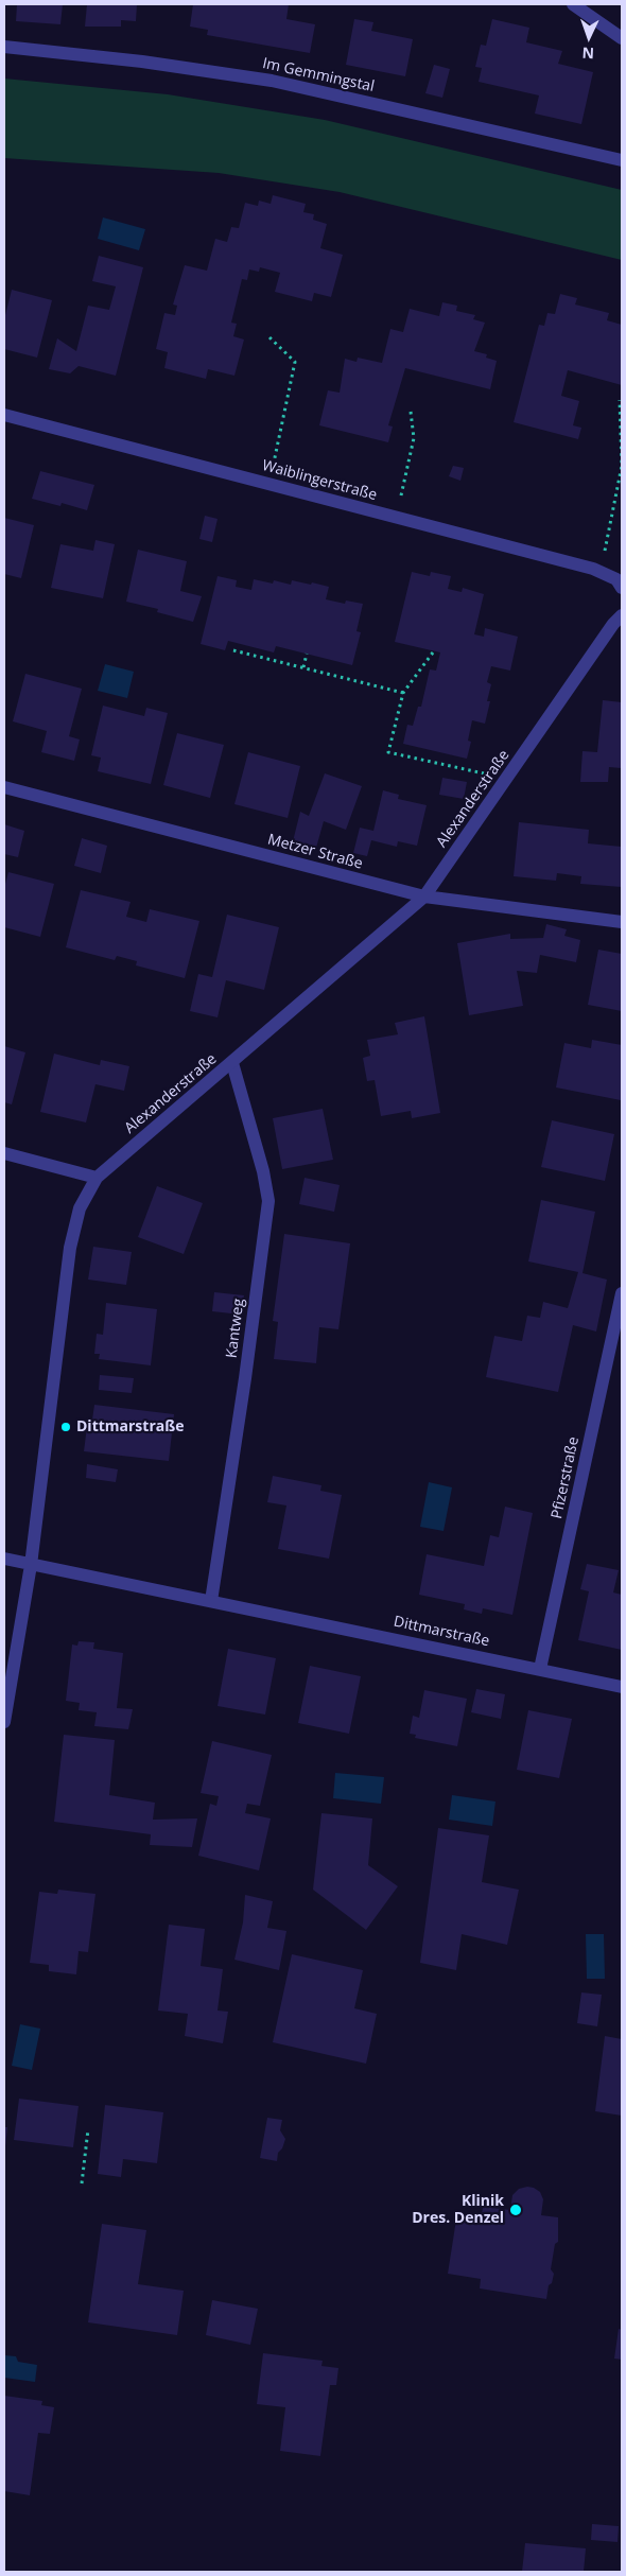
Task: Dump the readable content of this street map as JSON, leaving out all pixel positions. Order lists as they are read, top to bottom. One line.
{"streets":{"street":["Im Gemmingstal","Waiblingerstraße","Alexanderstraße","Metzer Straße","Kantweg","Pfizerstraße","Dittmarstraße"]},"crossings":[["Alexanderstraße","Metzer Straße"],["Alexanderstraße","Kantweg"],["Alexanderstraße","Dittmarstraße"],["Kantweg","Dittmarstraße"],["Pfizerstraße","Dittmarstraße"]],"places":["Dittmarstraße","Klinik Dres. Denzel"],"north":"bottom"}
